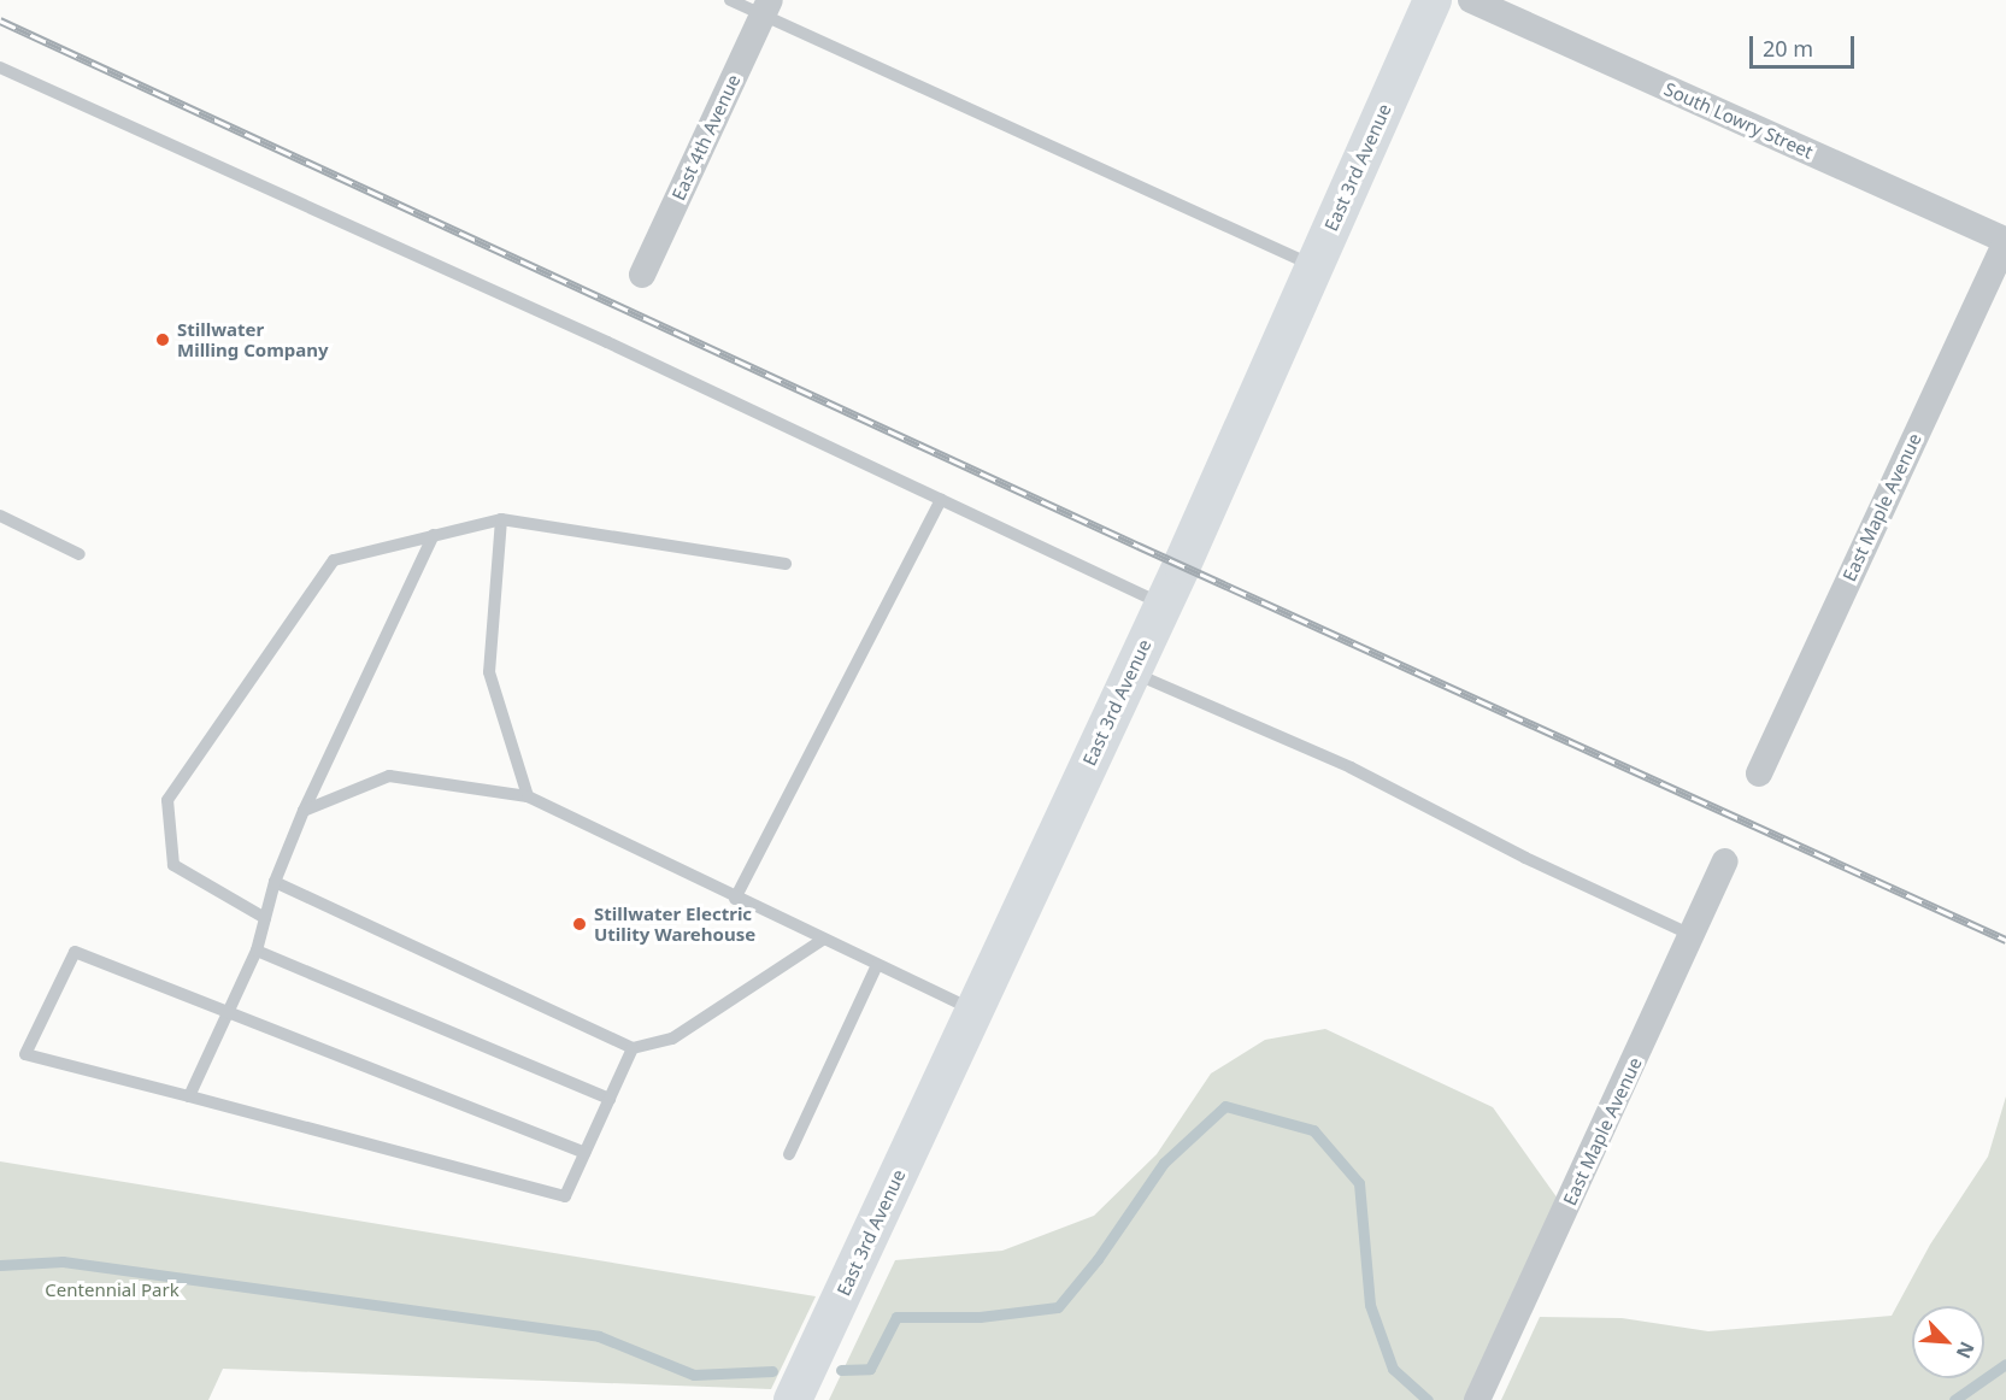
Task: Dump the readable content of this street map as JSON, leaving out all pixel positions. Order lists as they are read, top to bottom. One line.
{"streets":{"street":["South Lowry Street","East 4th Avenue","East 3rd Avenue","East Maple Avenue"]},"crossings":[["South Lowry Street","East Maple Avenue"]],"parks":["Centennial Park"],"places":["Stillwater Milling Company","Stillwater Electric Utility Warehouse"],"scale_bar":"20 m","north":"bottom right"}
